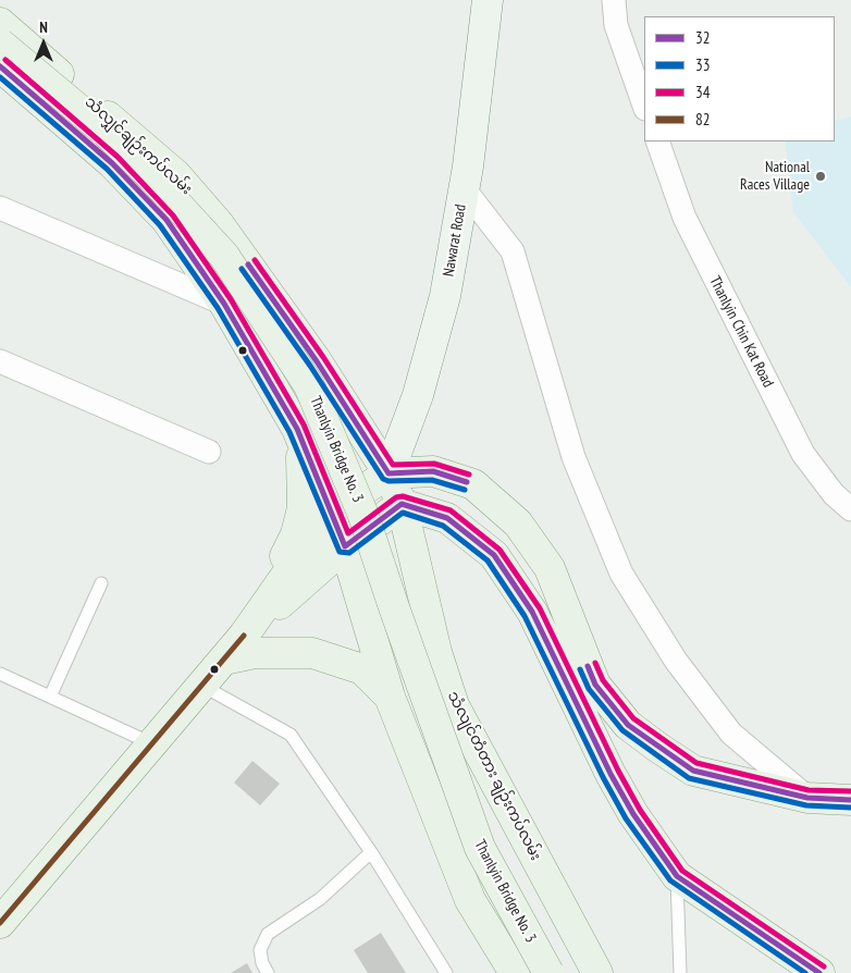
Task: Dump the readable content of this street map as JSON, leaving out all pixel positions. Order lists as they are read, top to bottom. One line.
{"streets":{"main road":["သံလျှင်ချဉ်းကပ်လမ်း","Nawarat Road","Thanlyin Bridge No. 3","သံလျင်တံတား ချဉ်းကပ်လမ်း"],"street":["Thanlyin Chin Kat Road"]},"crossings":[["သံလျှင်ချဉ်းကပ်လမ်း","Nawarat Road"],["သံလျှင်ချဉ်းကပ်လမ်း","သံလျင်တံတား ချဉ်းကပ်လမ်း"]],"places":["National Races Village"],"lines":["transit line 34","transit line 32","transit line 33","transit line 82"],"legend":["32","33","34","82"],"north":"top"}
